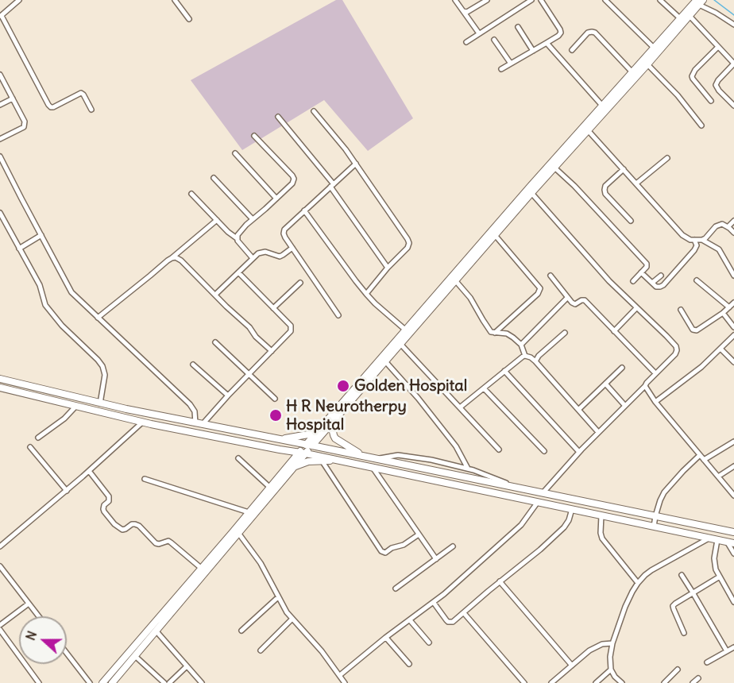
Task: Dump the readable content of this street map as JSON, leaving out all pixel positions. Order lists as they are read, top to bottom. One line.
{"places":["Golden Hospital","H R Neurotherpy Hospital"],"north":"left"}
